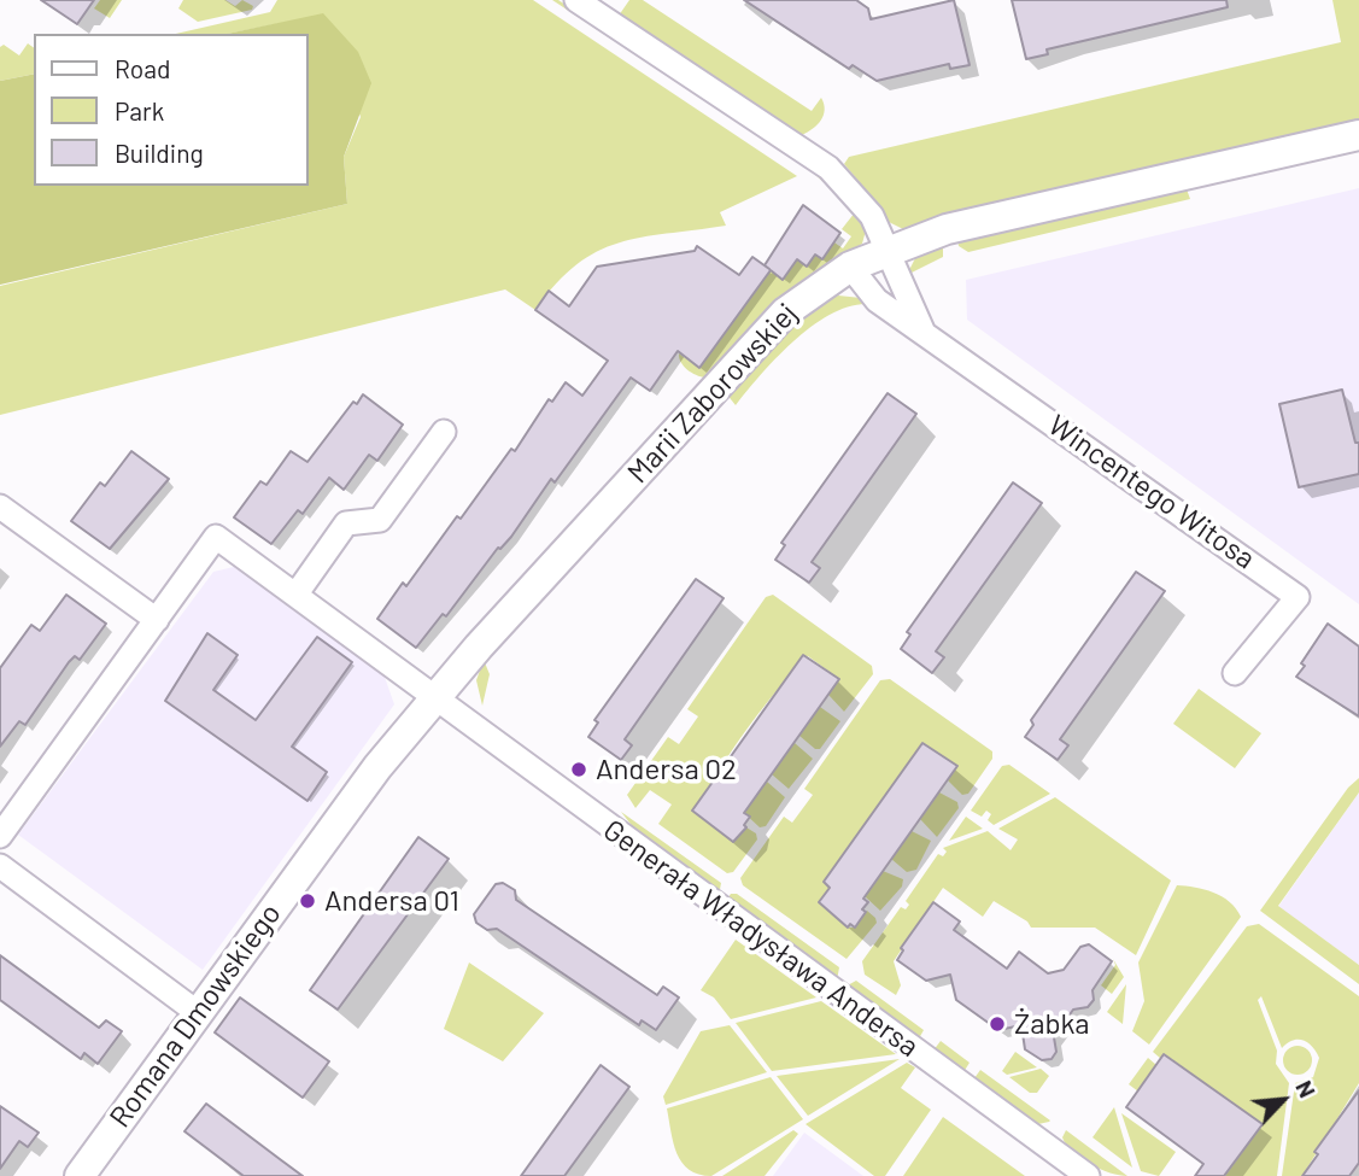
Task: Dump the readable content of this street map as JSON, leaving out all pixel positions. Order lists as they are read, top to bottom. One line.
{"streets":{"street":["Marii Zaborowskiej","Wincentego Witosa","Generała Władysława Andersa","Romana Dmowskiego"]},"crossings":[["Marii Zaborowskiej","Wincentego Witosa"],["Marii Zaborowskiej","Generała Władysława Andersa"],["Marii Zaborowskiej","Romana Dmowskiego"],["Generała Władysława Andersa","Romana Dmowskiego"]],"places":["Andersa 02","Andersa 01","Żabka"],"legend":["Road","Park","Building"],"north":"top right"}
